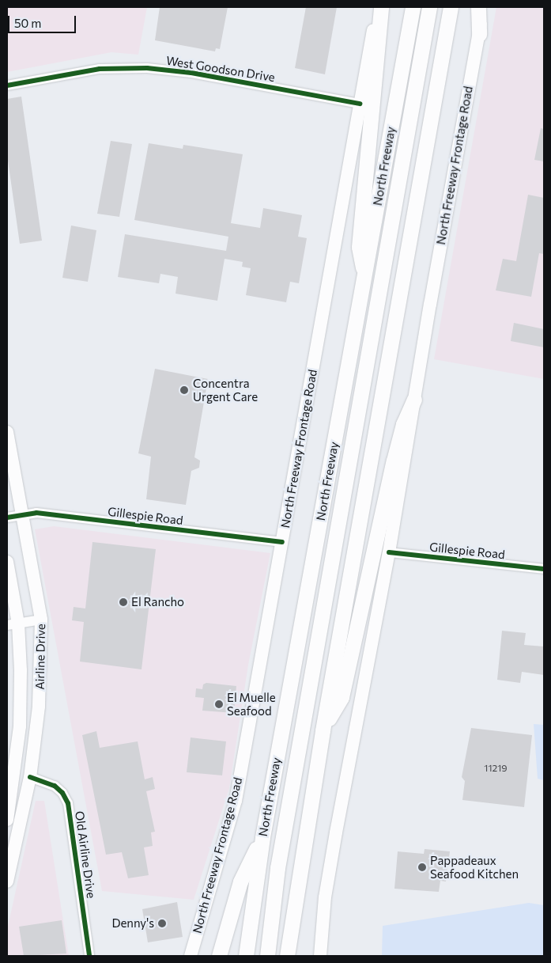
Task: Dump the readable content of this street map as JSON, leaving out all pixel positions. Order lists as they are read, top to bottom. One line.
{"streets":{"highway":["North Freeway"],"main road":["North Freeway Frontage Road","Airline Drive"],"street":["West Goodson Drive","Gillespie Road","Old Airline Drive"]},"crossings":[["West Goodson Drive","North Freeway Frontage Road"],["North Freeway Frontage Road","Gillespie Road"],["Gillespie Road","Airline Drive"],["Airline Drive","Old Airline Drive"]],"places":["Concentra Urgent Care","El Rancho","El Muelle Seafood","Pappadeaux Seafood Kitchen","Denny's"],"house_numbers":["11219"],"scale_bar":"50 m"}
